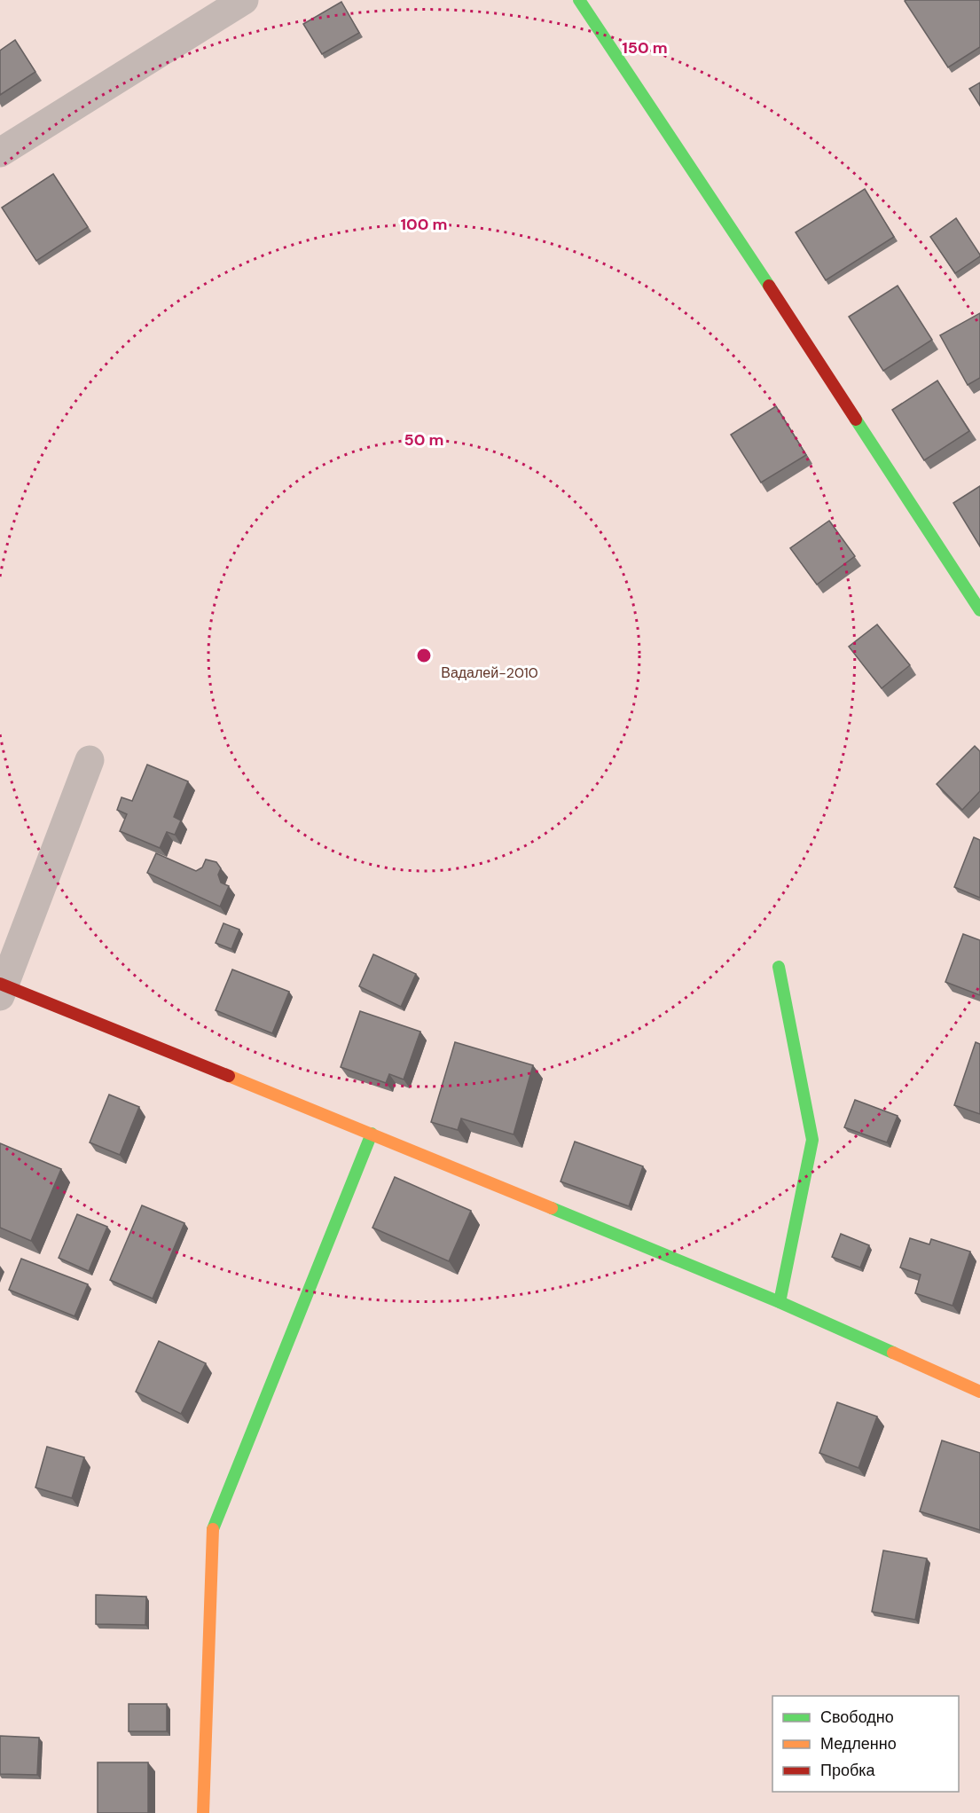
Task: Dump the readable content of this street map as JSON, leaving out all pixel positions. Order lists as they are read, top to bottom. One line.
{"parks":["Вадалей-2010"],"legend":["Свободно","Медленно","Пробка"],"rings":["150 m","100 m","50 m"]}
